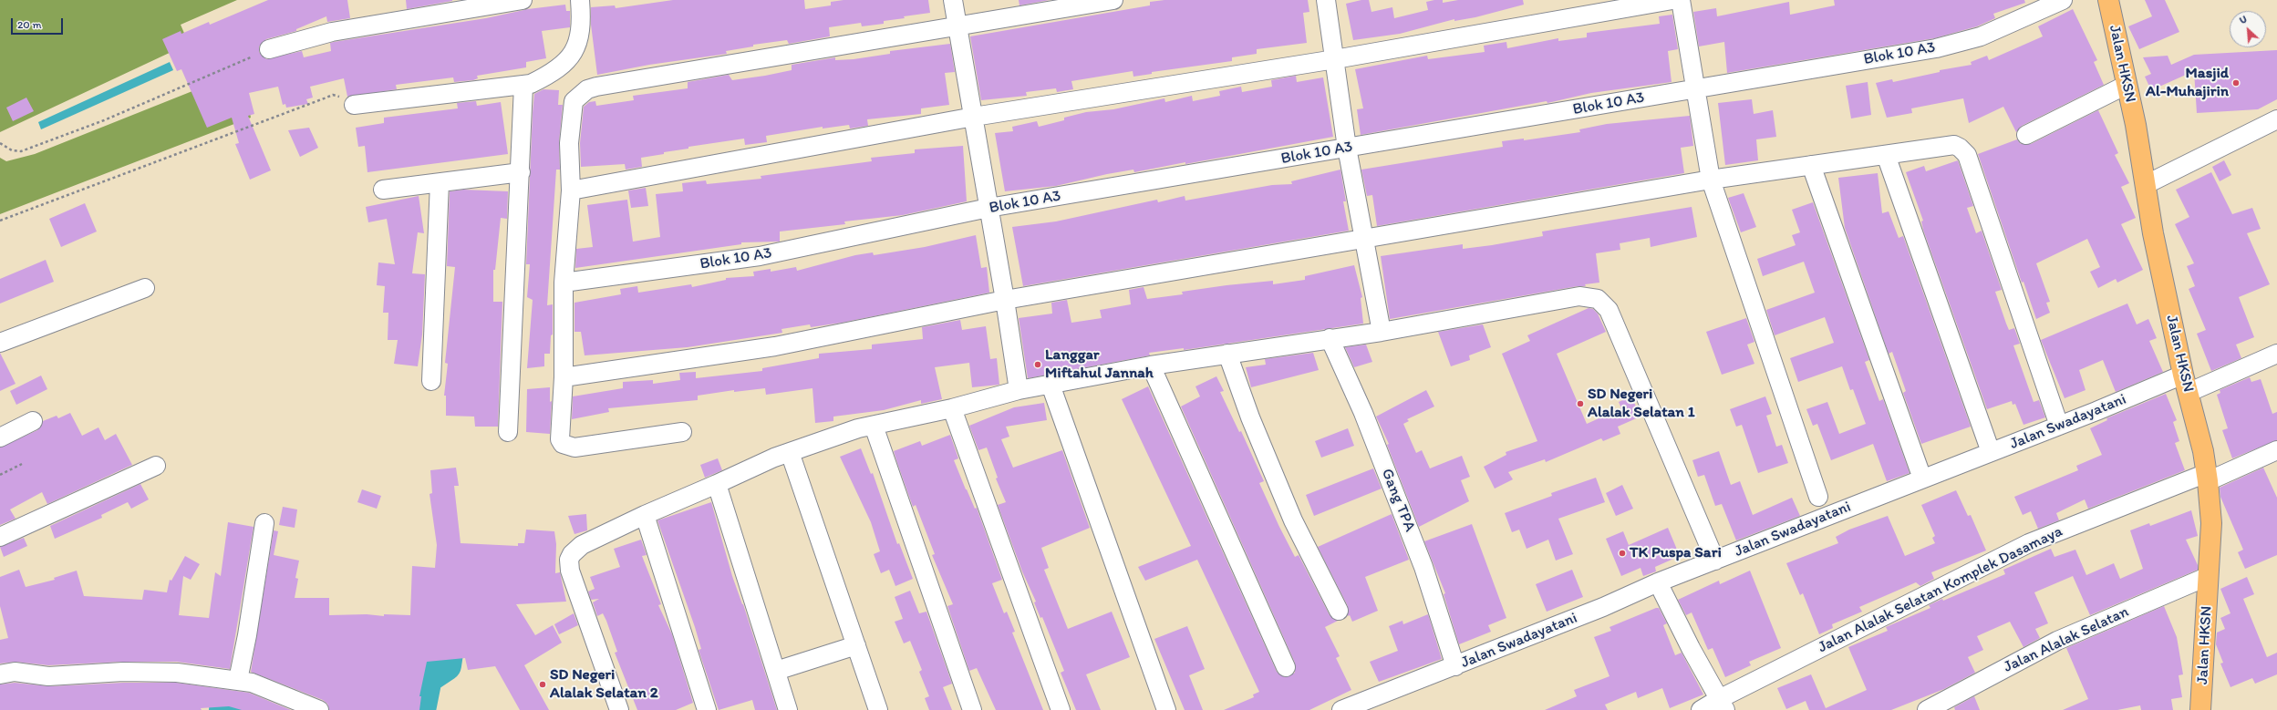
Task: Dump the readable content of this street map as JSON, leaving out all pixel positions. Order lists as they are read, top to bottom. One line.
{"streets":{"main road":["Jalan HKSN"],"street":["Blok 10 A3","Jalan Swadayatani","Gang TPA","Jalan Alalak Selatan Komplek Dasamaya","Jalan Alalak Selatan"]},"crossings":[["Jalan HKSN","Jalan Swadayatani"],["Jalan HKSN","Jalan Alalak Selatan Komplek Dasamaya"],["Jalan HKSN","Jalan Alalak Selatan"],["Jalan Swadayatani","Gang TPA"]],"places":["Masjid Al-Muhajirin","Langgar Miftahul Jannah","SD Negeri Alalak Selatan 1","TK Puspa Sari","SD Negeri Alalak Selatan 2"],"scale_bar":"20 m","north":"top left"}
